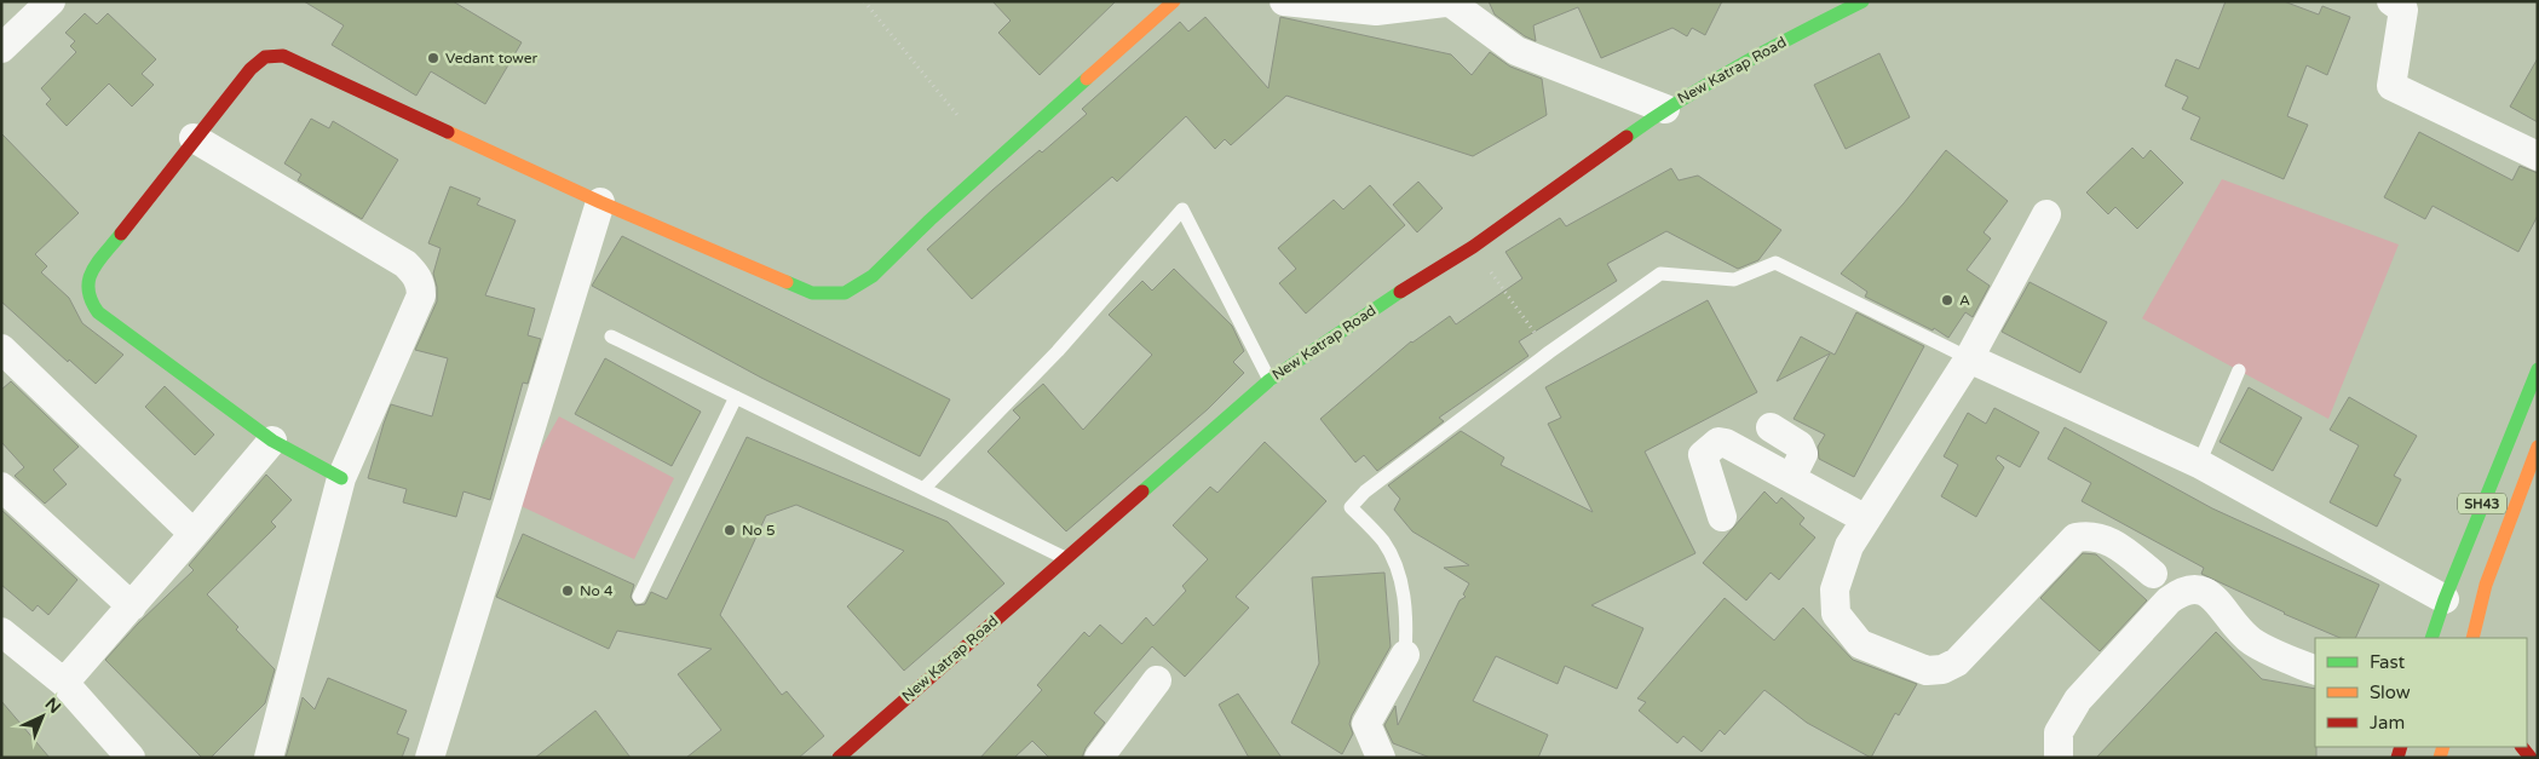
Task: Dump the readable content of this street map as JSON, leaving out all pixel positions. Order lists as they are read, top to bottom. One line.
{"streets":{"street":["New Katrap Road","SH43"]},"places":["Vedant tower","A","No 5","No 4"],"legend":["Fast","Slow","Jam"],"north":"top right"}
